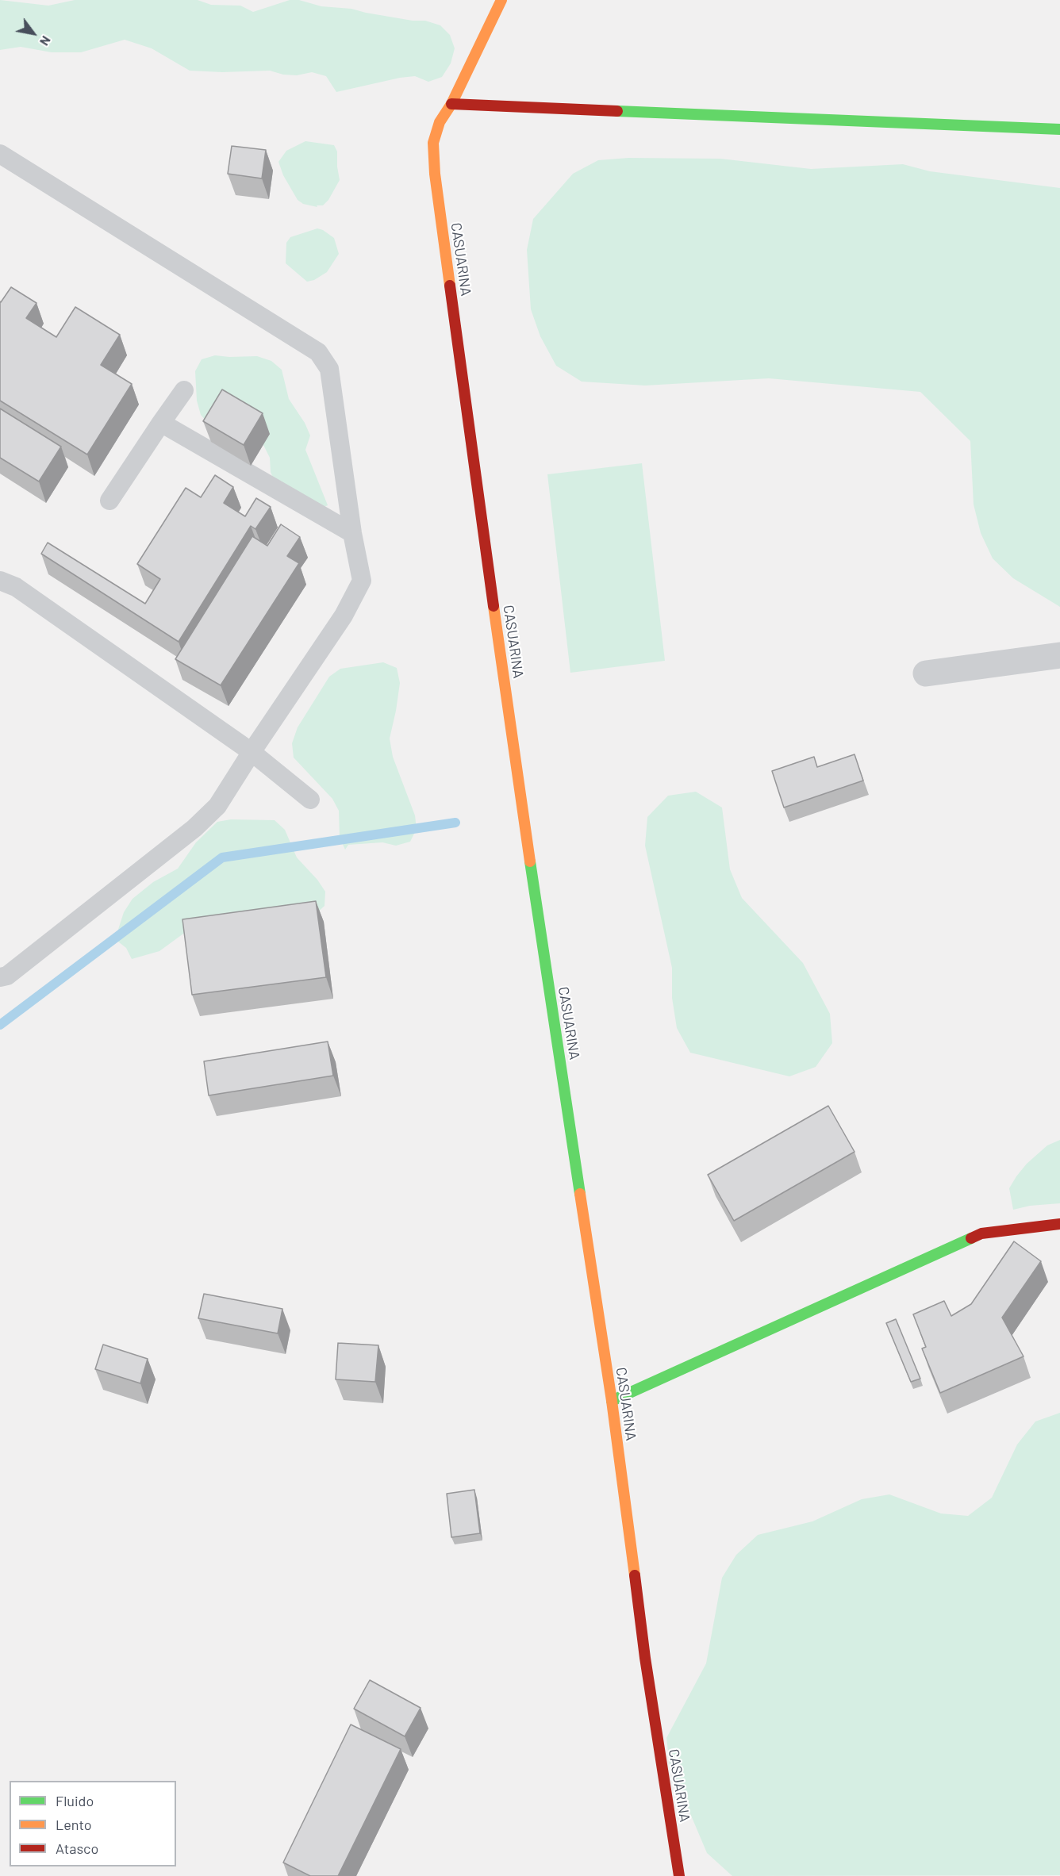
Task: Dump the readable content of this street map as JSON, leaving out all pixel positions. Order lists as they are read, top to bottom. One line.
{"streets":{"street":["CASUARINA"]},"legend":["Fluido","Lento","Atasco"],"north":"bottom right"}
